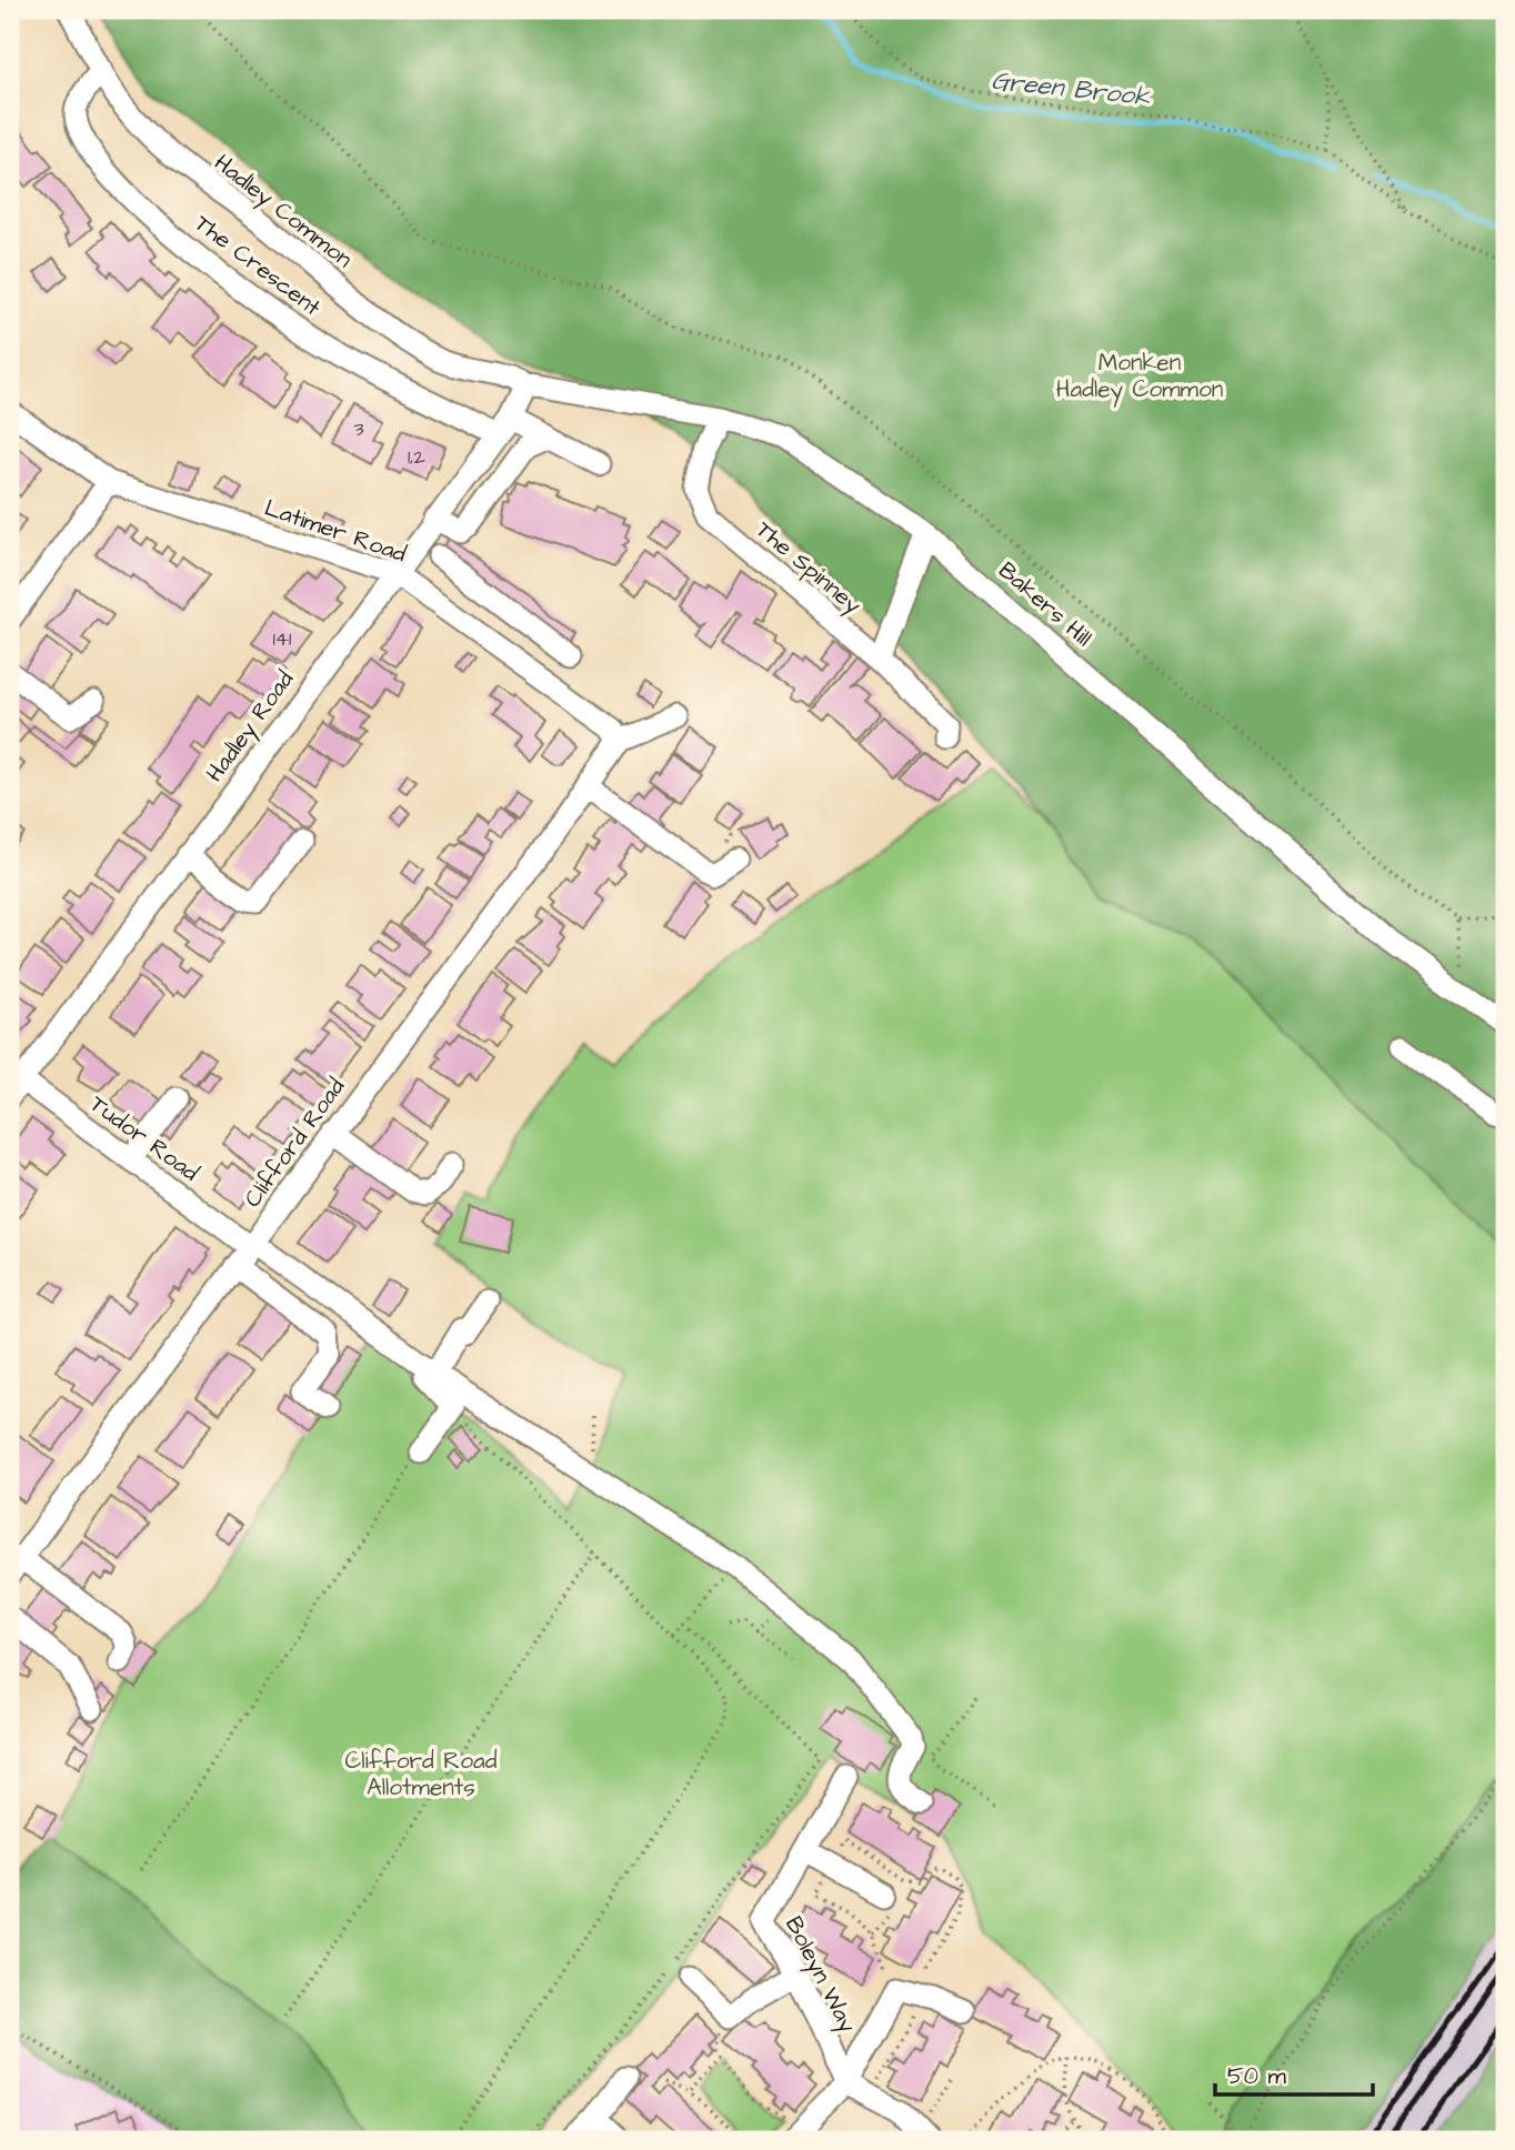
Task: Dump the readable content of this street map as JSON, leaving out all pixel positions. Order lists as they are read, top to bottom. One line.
{"streets":{"street":["Hadley Common","The Crescent","Latimer Road","The Spinney","Bakers Hill","Hadley Road","Tudor Road","Clifford Road","Boleyn Way"]},"crossings":[["Hadley Common","The Crescent"],["Hadley Common","Bakers Hill"],["Hadley Common","Hadley Road"],["The Crescent","Hadley Road"],["Latimer Road","Hadley Road"],["Latimer Road","Clifford Road"],["The Spinney","Bakers Hill"],["Bakers Hill","Hadley Road"],["Hadley Road","Tudor Road"],["Tudor Road","Clifford Road"]],"water":["Green Brook"],"parks":["Monken Hadley Common","Clifford Road Allotments"],"house_numbers":["3","1,2","141"],"scale_bar":"50 m"}
